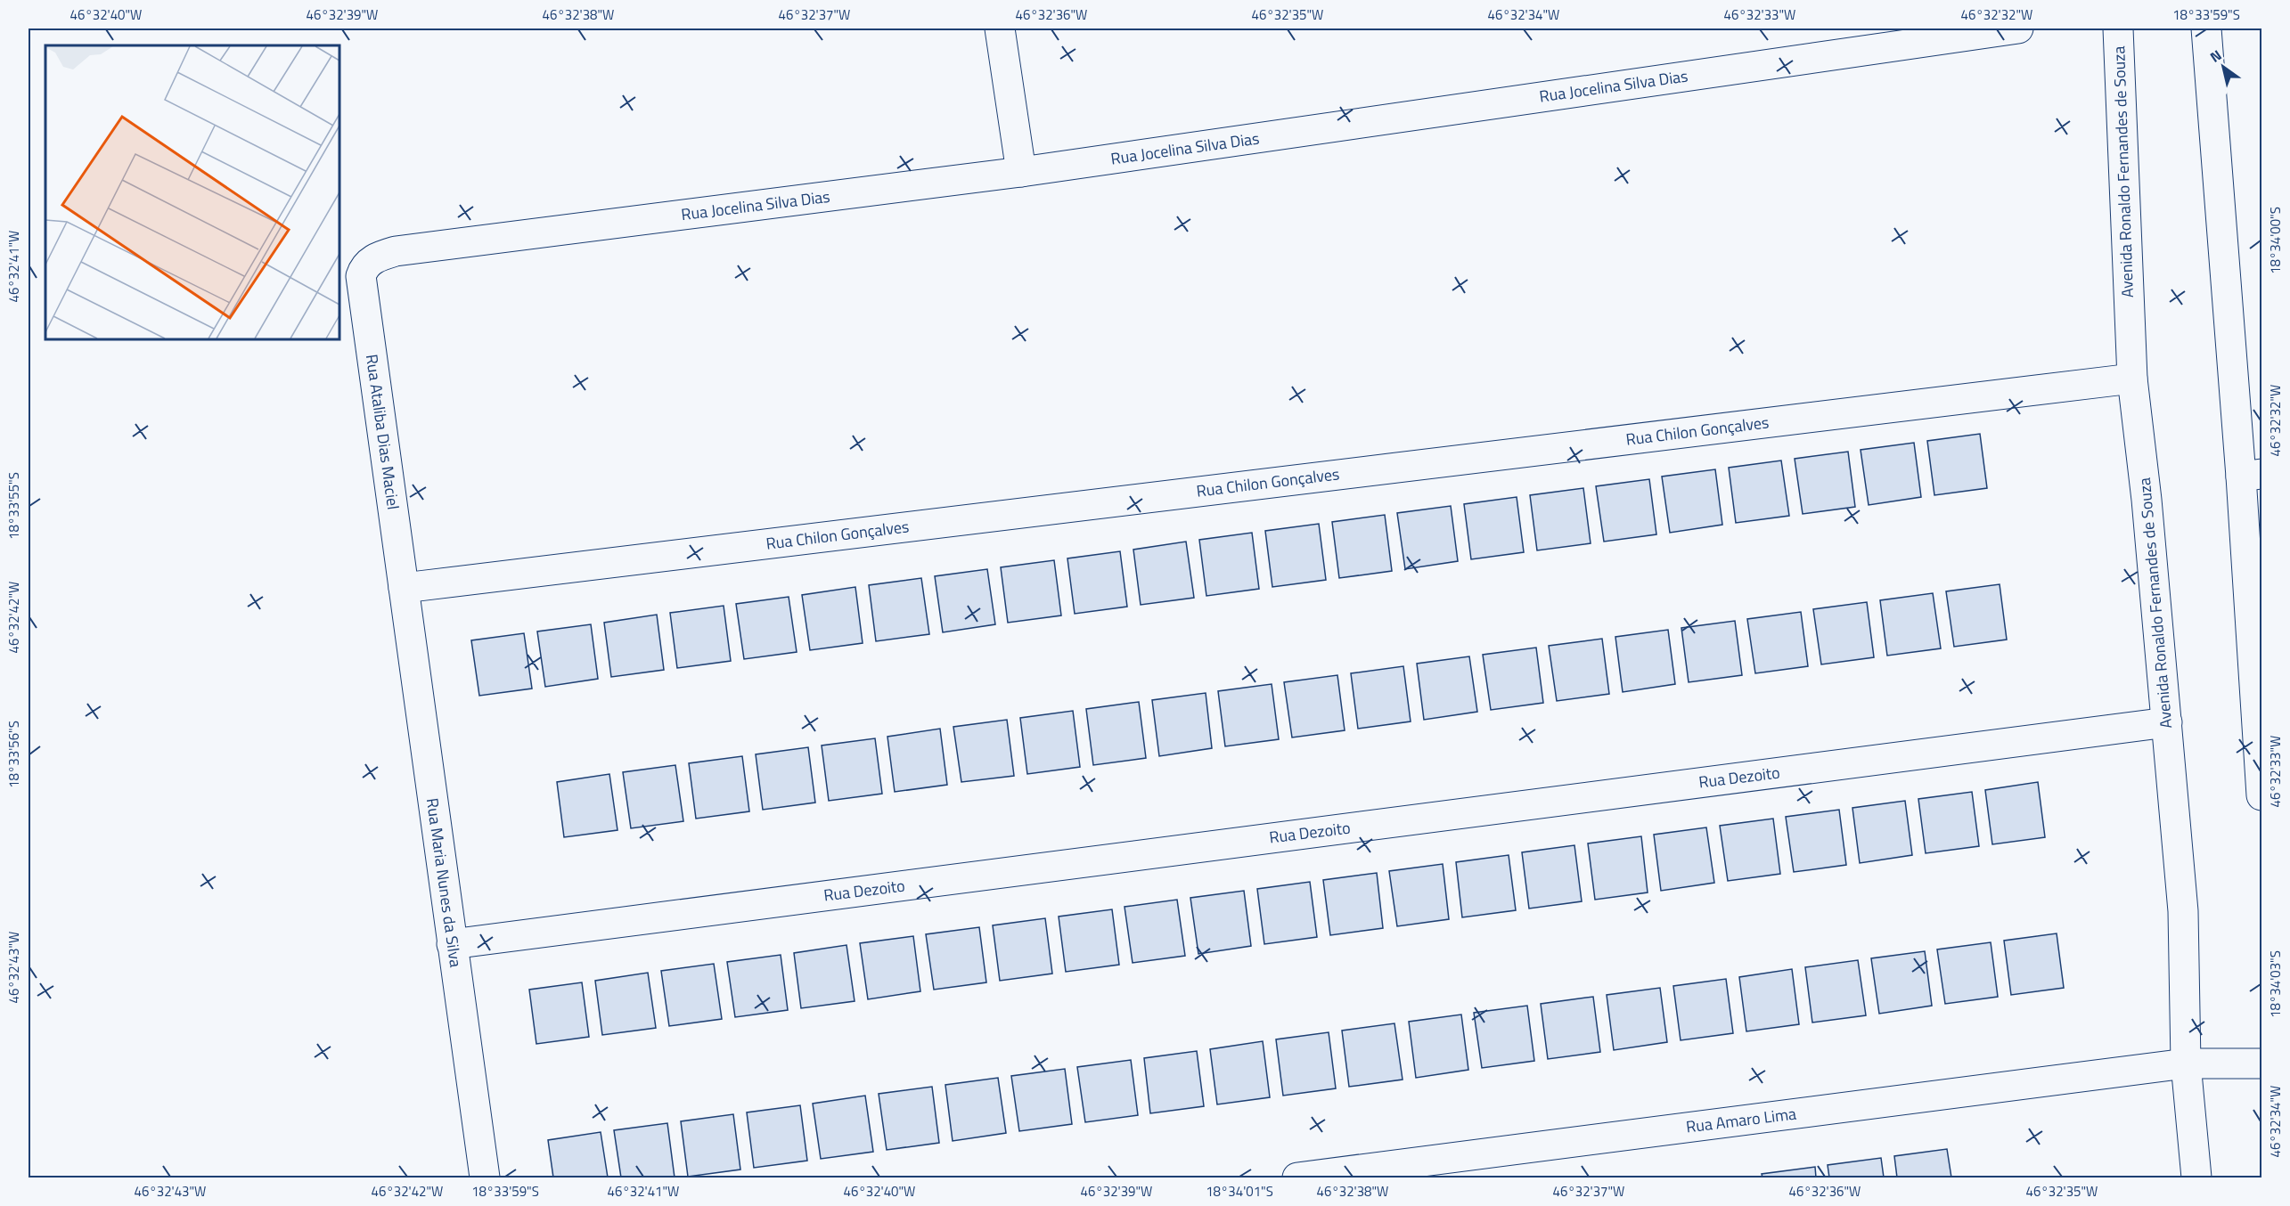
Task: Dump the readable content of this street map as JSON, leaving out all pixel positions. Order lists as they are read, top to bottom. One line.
{"streets":{"street":["Rua Jocelina Silva Dias","Avenida Ronaldo Fernandes de Souza","Rua Chilon Gonçalves","Rua Ataliba Dias Maciel","Rua Dezoito","Rua Maria Nunes da Silva","Rua Amaro Lima"]},"crossings":[["Rua Jocelina Silva Dias","Rua Ataliba Dias Maciel"],["Avenida Ronaldo Fernandes de Souza","Rua Chilon Gonçalves"],["Avenida Ronaldo Fernandes de Souza","Rua Dezoito"],["Avenida Ronaldo Fernandes de Souza","Rua Amaro Lima"],["Rua Chilon Gonçalves","Rua Ataliba Dias Maciel"],["Rua Chilon Gonçalves","Rua Maria Nunes da Silva"],["Rua Ataliba Dias Maciel","Rua Maria Nunes da Silva"],["Rua Dezoito","Rua Maria Nunes da Silva"]],"north":"top left","coordinates":["46°32'40\"W","46°32'39\"W","46°32'38\"W","46°32'37\"W","46°32'36\"W","46°32'35\"W","46°32'34\"W","46°32'33\"W","46°32'32\"W","18°33'59\"S","18°34'00\"S","46°32'41\"W","18°33'55\"S","46°32'42\"W","18°33'56\"S","46°32'43\"W","18°34'03\"S","18°34'01\"S"]}
